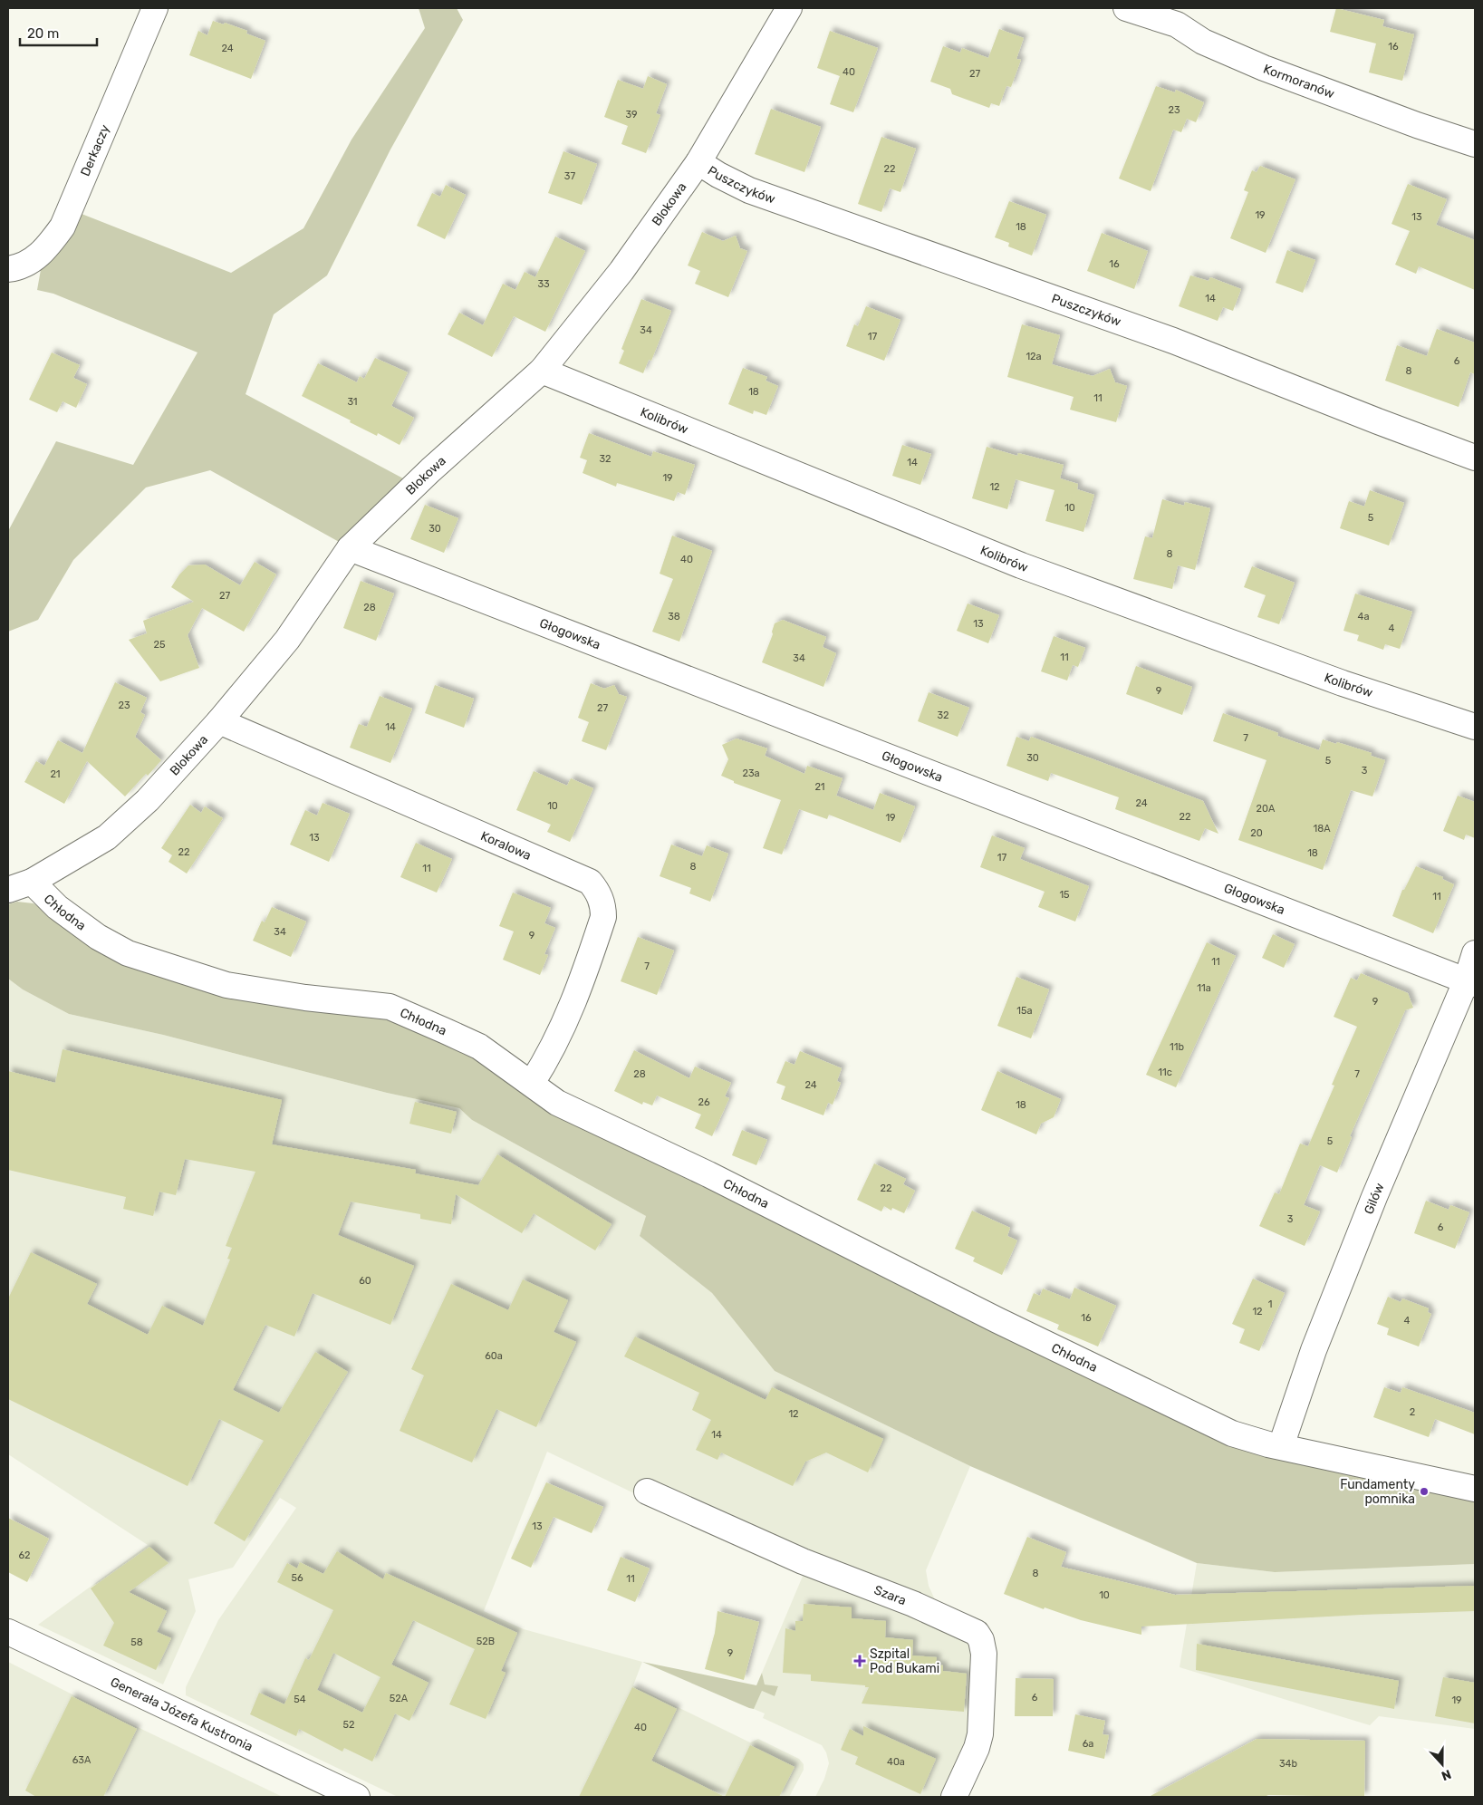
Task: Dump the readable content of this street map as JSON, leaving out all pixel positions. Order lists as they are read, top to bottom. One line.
{"streets":{"street":["Kormoranów","Derkaczy","Puszczyków","Blokowa","Kolibrów","Głogowska","Koralowa","Chłodna","Gilów","Szara","Generała Józefa Kustronia"]},"crossings":[["Puszczyków","Blokowa"],["Blokowa","Kolibrów"],["Blokowa","Głogowska"],["Blokowa","Koralowa"],["Blokowa","Chłodna"],["Głogowska","Gilów"],["Koralowa","Chłodna"],["Chłodna","Gilów"]],"places":{"other":["Fundamenty pomnika"],"health":["Szpital Pod Bukami"]},"house_numbers":["16","24","40","27","23","39","22","37","19","13","18","16","33","14","34","17","12a","6","8","18","11","31","32","14","19","12","10","5","30","8","40","27","28","38","4a","13","4","25","11","34","9","23","27","32","14","7","30","5","3","23a","21","21","24","10","20A","22","19","18A","20","13","22","18","17","8","11","15","11","34","9","11","7","11a","9","15a","11b","11c","28","7","24","26","18","5","22","3","6","60","1","12","16","4","60a","2","12","14","13","62","8","56","11","10","52B","58","9","6","52A","54","19","52","40","6a","63A","40a","34b"],"scale_bar":"20 m","north":"bottom"}
